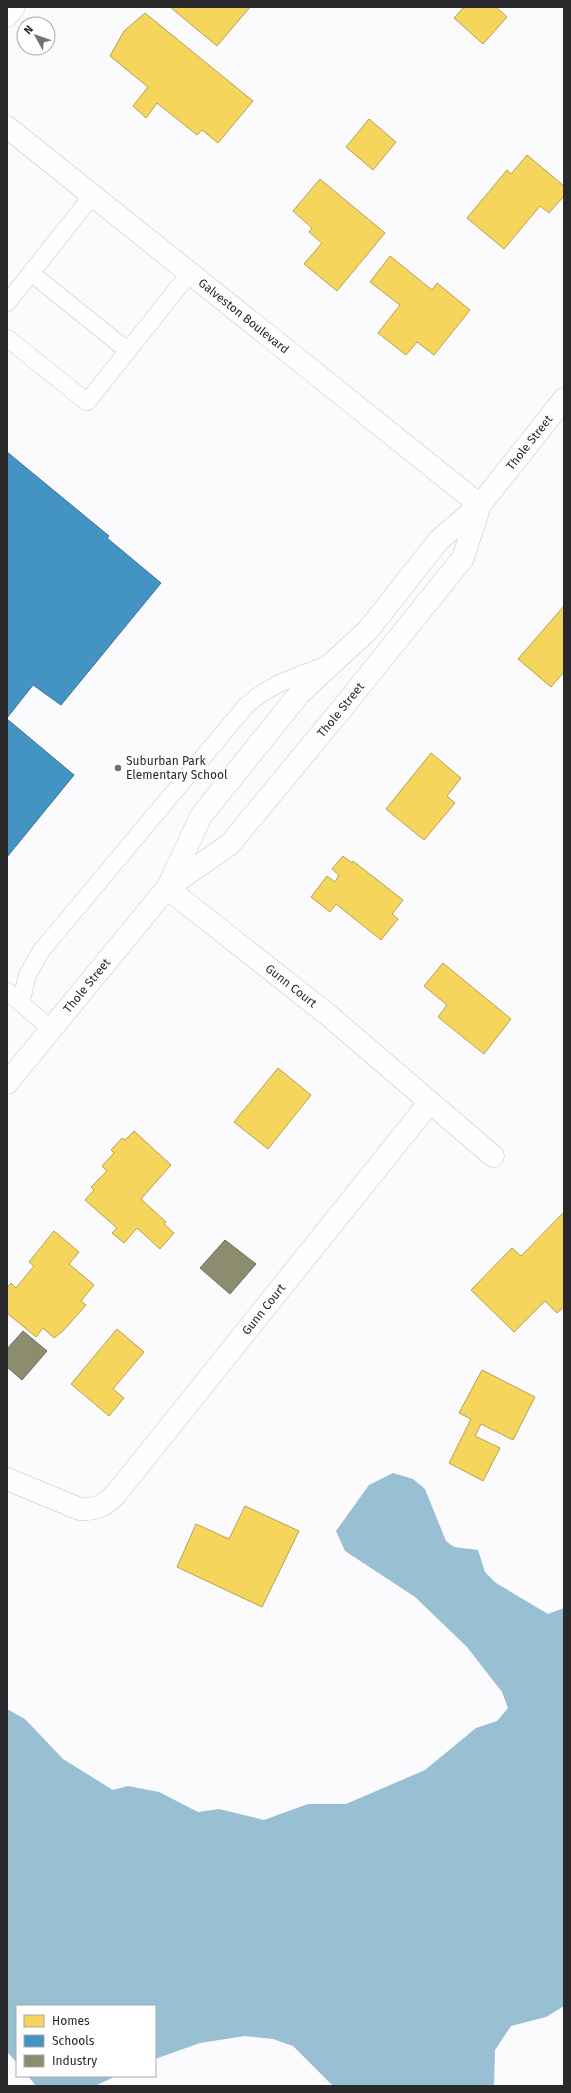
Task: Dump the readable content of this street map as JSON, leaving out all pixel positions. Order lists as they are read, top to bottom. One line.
{"streets":{"street":["Galveston Boulevard","Thole Street","Gunn Court"]},"crossings":[["Galveston Boulevard","Thole Street"],["Thole Street","Gunn Court"]],"places":["Suburban Park Elementary School"],"legend":["Homes","Schools","Industry"],"north":"top left"}
